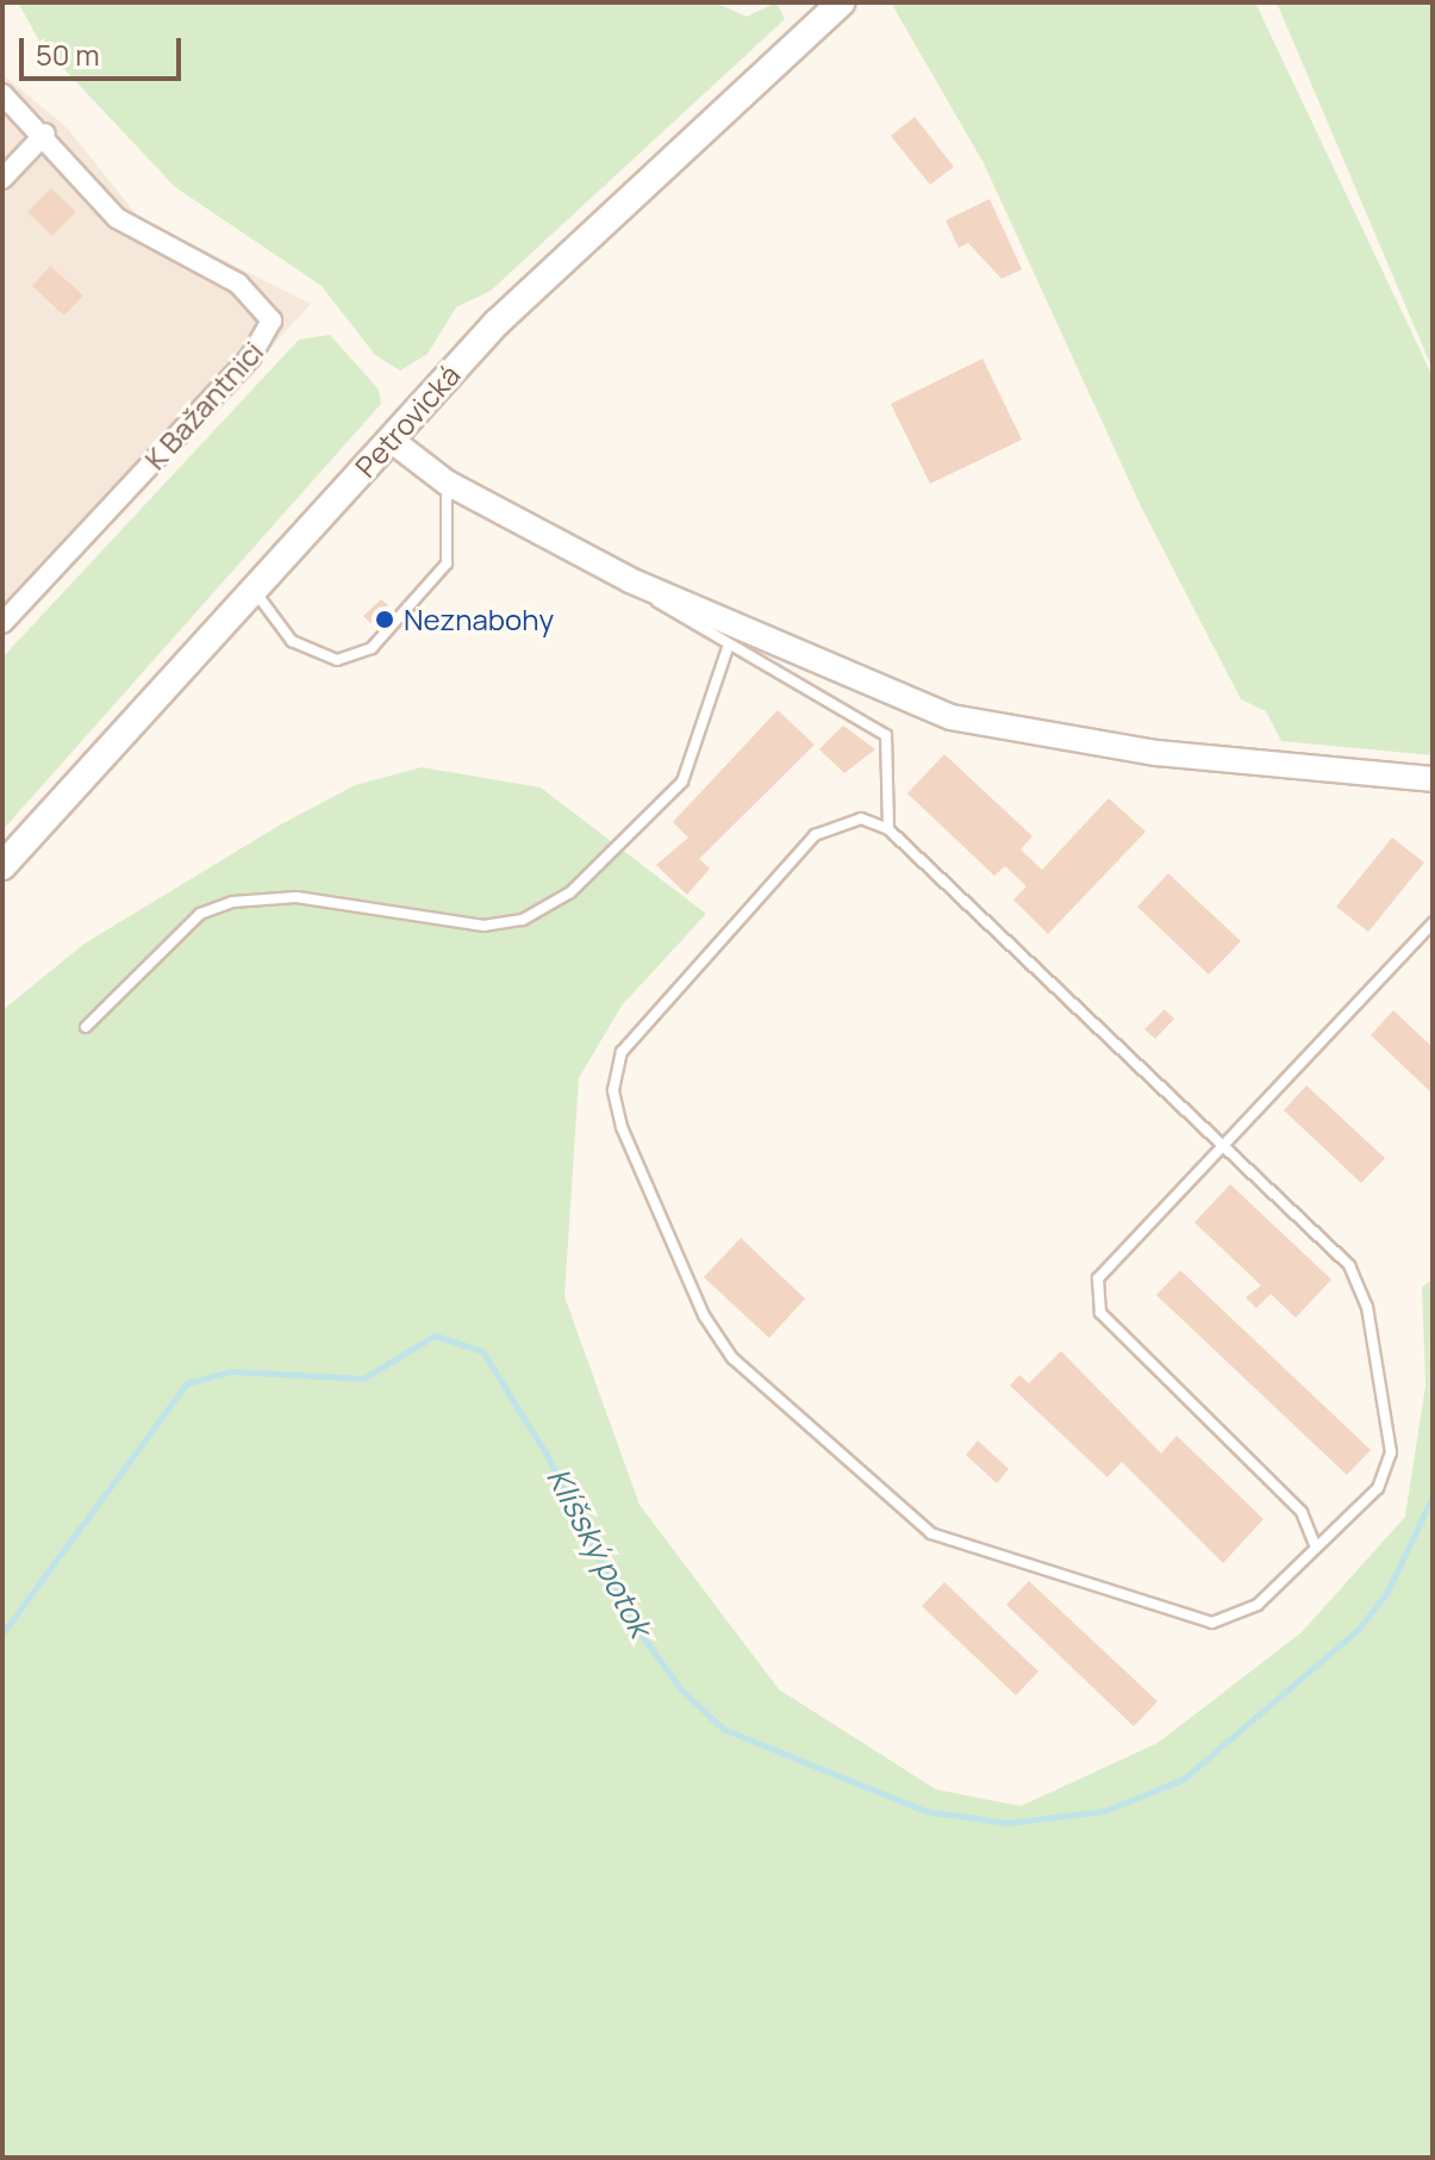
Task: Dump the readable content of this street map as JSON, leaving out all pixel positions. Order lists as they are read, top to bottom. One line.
{"streets":{"main road":["Petrovická"],"street":["K Bažantnici"]},"water":["Klíšský potok"],"places":["Neznabohy"],"scale_bar":"50 m"}
